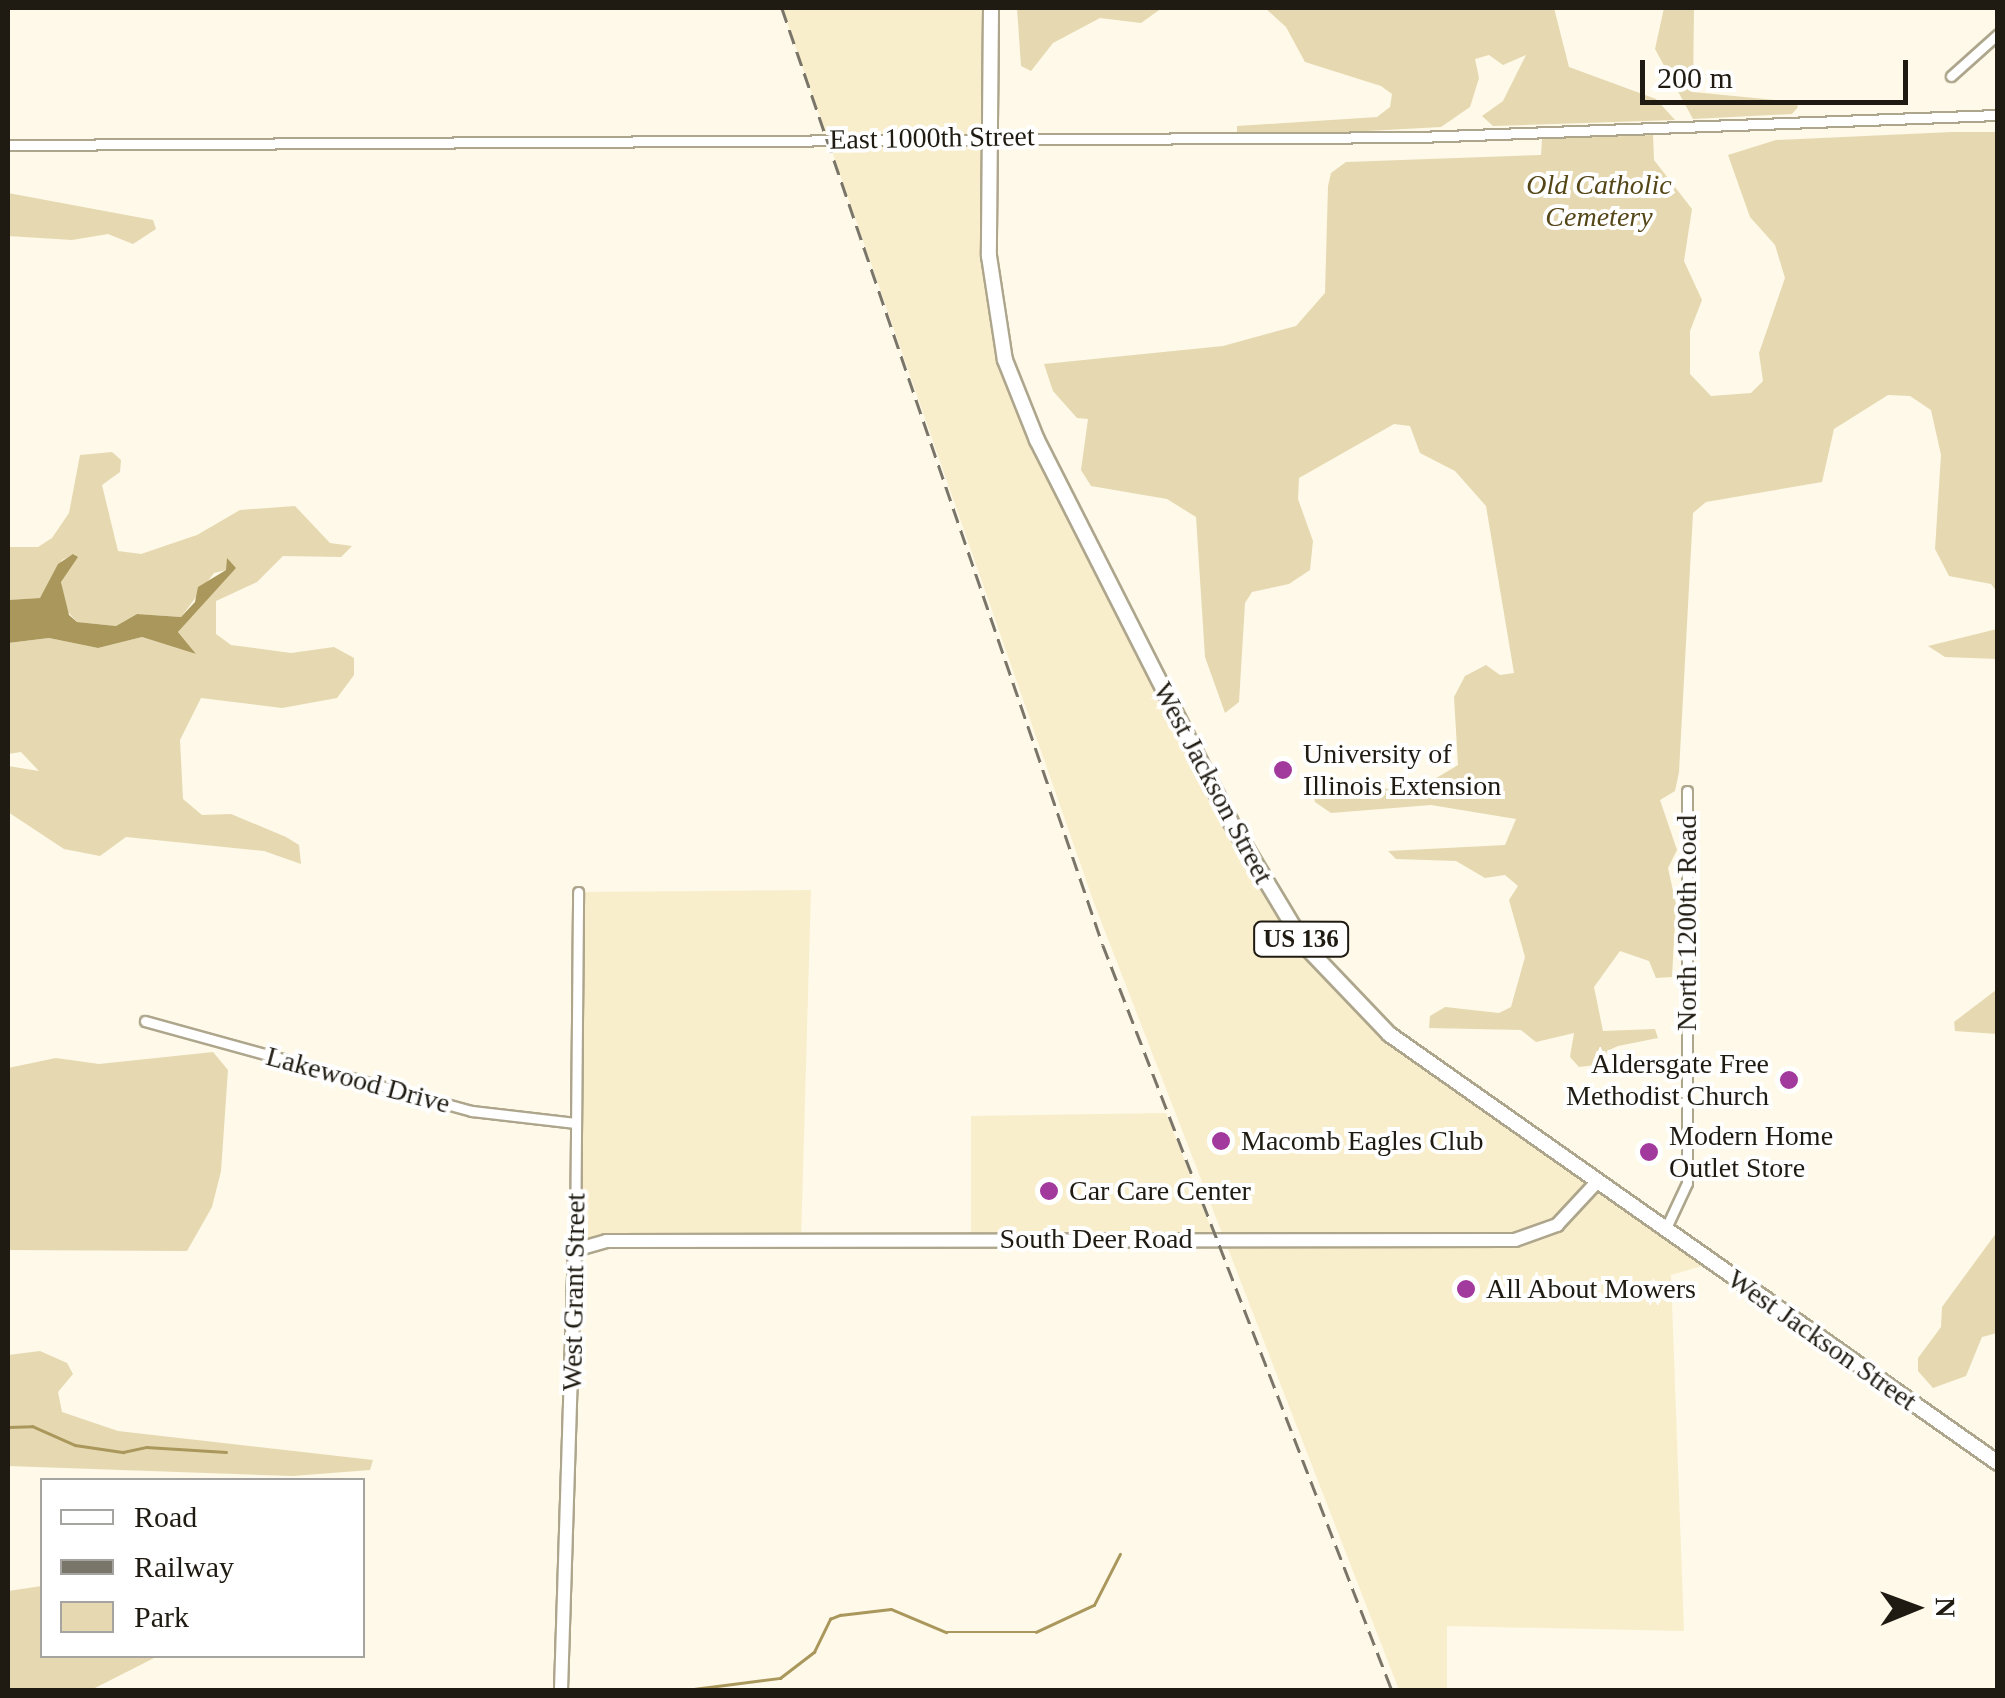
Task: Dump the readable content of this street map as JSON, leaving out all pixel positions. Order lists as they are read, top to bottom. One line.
{"streets":{"main road":["West Jackson Street","US 136","South Deer Road","West Grant Street"],"street":["East 1000th Street","North 1200th Road","Lakewood Drive"]},"crossings":[["East 1000th Street","West Jackson Street"],["East 1000th Street","US 136"],["West Jackson Street","North 1200th Road"],["West Jackson Street","US 136"],["West Jackson Street","South Deer Road"],["Lakewood Drive","West Grant Street"],["South Deer Road","West Grant Street"]],"parks":["Old Catholic Cemetery"],"places":["University of Illinois Extension","Aldersgate Free Methodist Church","Macomb Eagles Club","Modern Home Outlet Store","Car Care Center","All About Mowers"],"legend":["Road","Railway","Park"],"scale_bar":"200 m","north":"right"}
